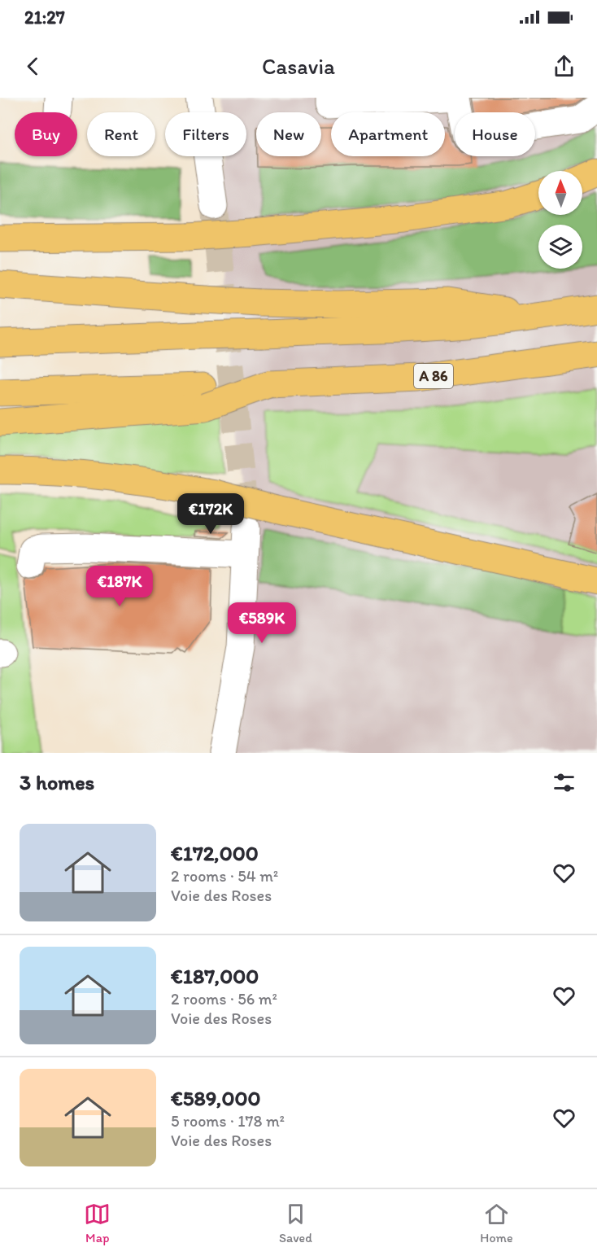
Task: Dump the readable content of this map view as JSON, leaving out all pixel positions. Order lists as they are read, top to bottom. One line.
{"streets":{"main road":["A 86"]},"north":"top","page":{"status":"21:27","header":"Casavia","chip":["Buy","Rent","Filters","New","Apartment","House"],"price":["€172K","€187K","€589K"],"heading":"3 homes","list":[{"name":"€172,000","note":"2 rooms · 54 m² · Voie des Roses"},{"name":"€187,000","note":"2 rooms · 56 m² · Voie des Roses"},{"name":"€589,000","note":"5 rooms · 178 m² · Voie des Roses"}],"tabs":["Map","Saved","Home"]}}
